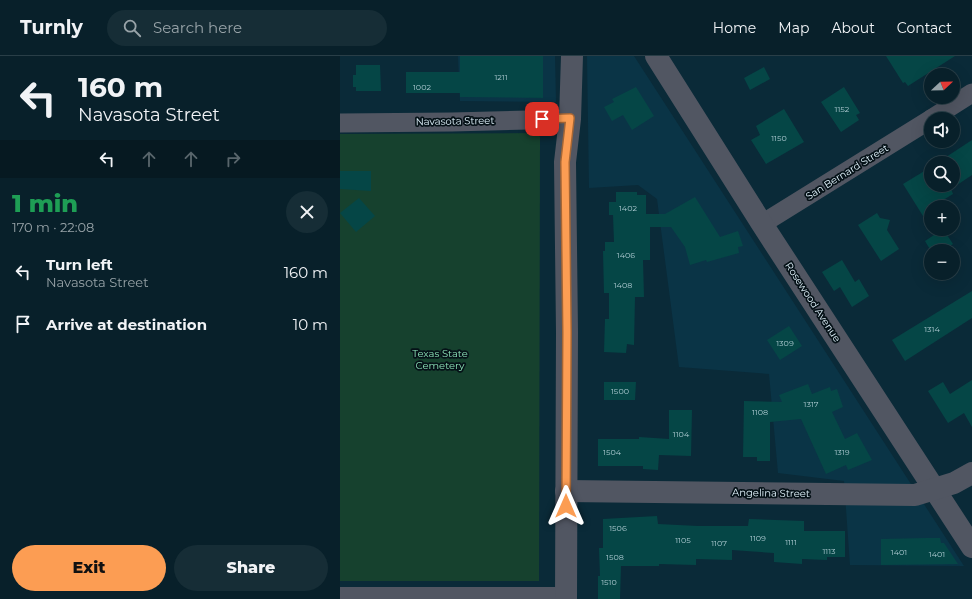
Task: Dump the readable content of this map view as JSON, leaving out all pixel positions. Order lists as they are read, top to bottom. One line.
{"streets":{"street":["Navasota Street","San Bernard Street","Rosewood Avenue","Angelina Street"]},"crossings":[["San Bernard Street","Rosewood Avenue"],["Rosewood Avenue","Angelina Street"]],"parks":["Texas State Cemetery"],"house_numbers":["1211","1002","1152","1150","1402","1406","1408","1314","1309","1500","1317","1108","1104","1504","1319","1506","1109","1105","1111","1107","1113","1401","1401","1508","1510"],"north":"right","page":{"header":"Turnly","search":"Search here","nav":["Home","Map","About","Contact"],"turn":["160 m","Navasota Street"],"map_buttons":["+","−"],"heading":["1 min","170 m · 22:08"],"list":[{"name":"Turn left","note":"Navasota Street","value":"160 m"},{"name":"Arrive at destination","value":"10 m"}],"buttons":["Exit","Share"]}}
